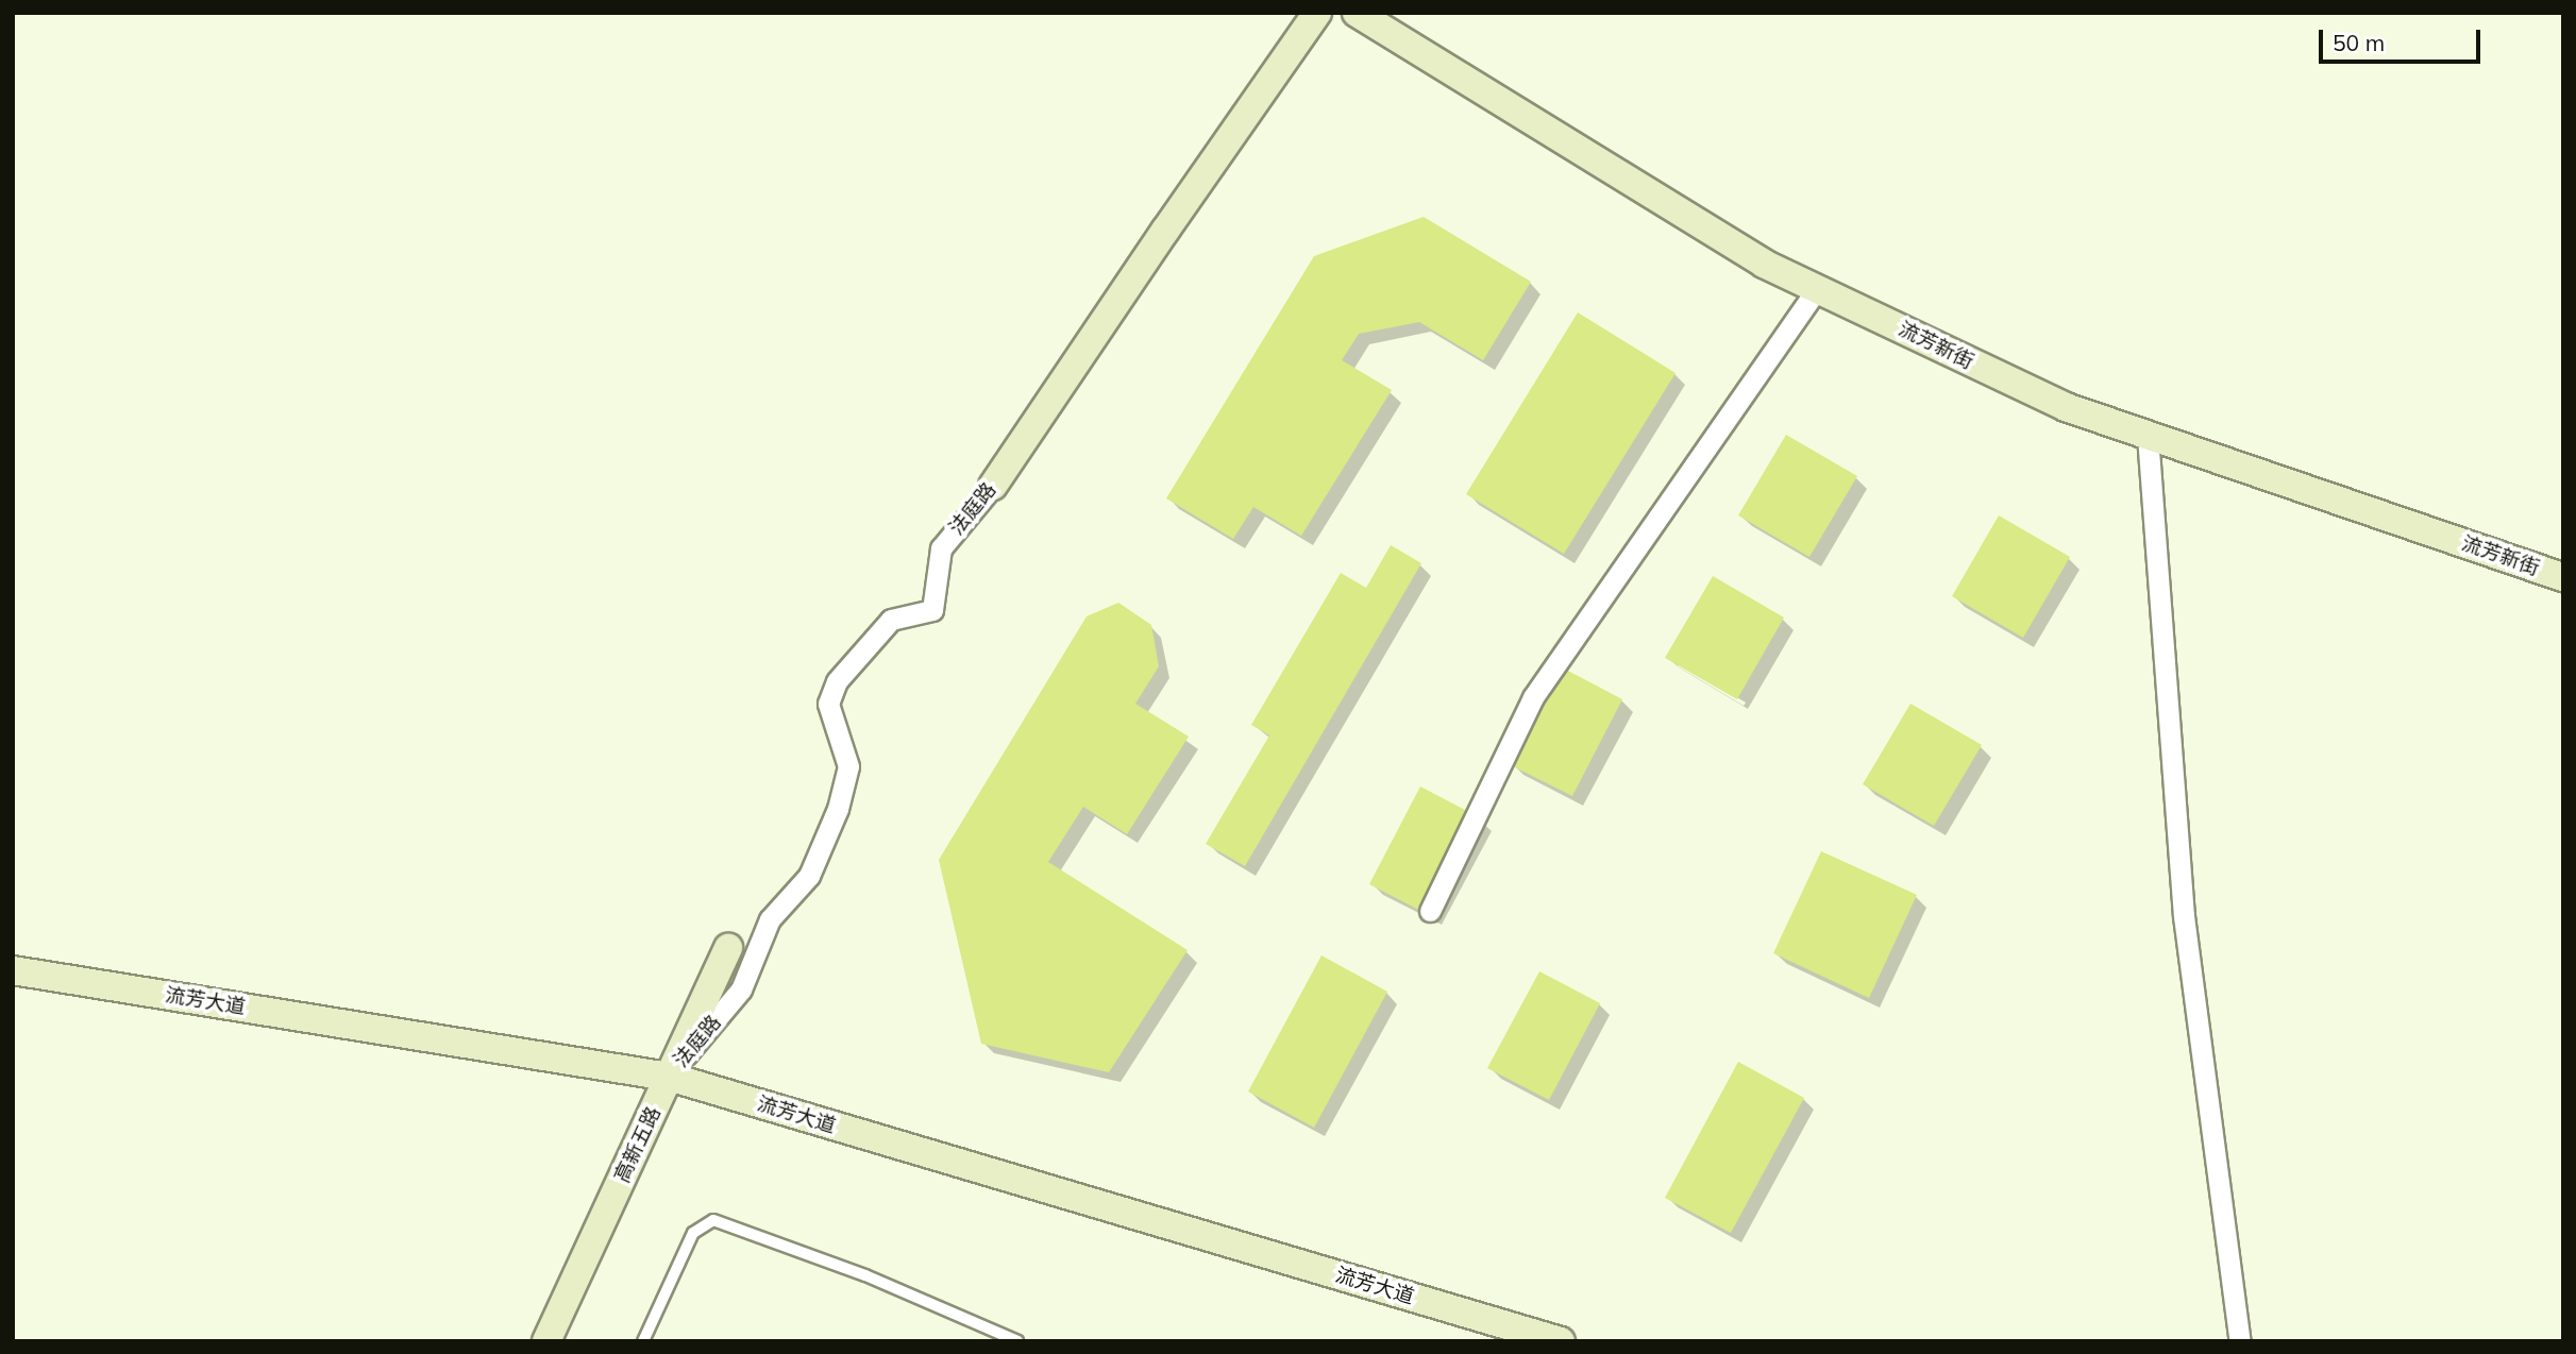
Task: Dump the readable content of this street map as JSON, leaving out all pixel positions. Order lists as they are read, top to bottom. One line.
{"streets":{"main road":["流芳新街","法庭路","流芳大道","高新五路"]},"crossings":[["法庭路","流芳大道"],["法庭路","高新五路"],["流芳大道","高新五路"]],"scale_bar":"50 m"}
